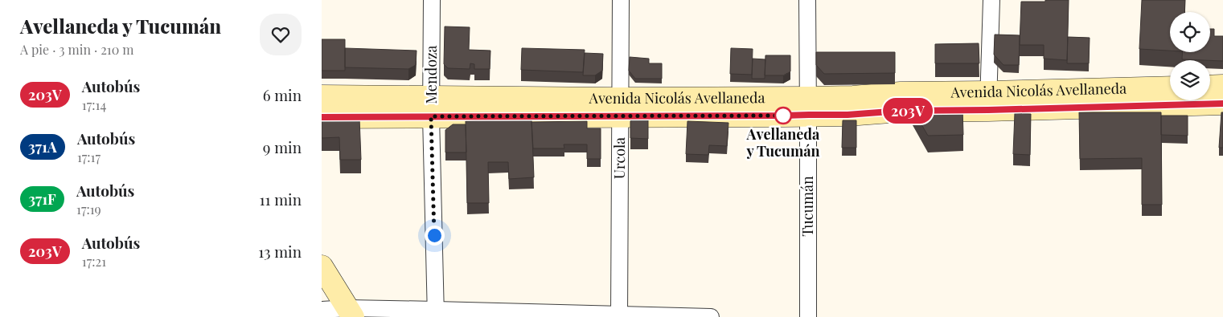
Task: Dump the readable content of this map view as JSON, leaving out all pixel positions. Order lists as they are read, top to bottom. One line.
{"streets":{"main road":["Avenida Nicolás Avellaneda"],"street":["Mendoza","Urcola","Tucumán"]},"crossings":[["Mendoza","Avenida Nicolás Avellaneda"],["Avenida Nicolás Avellaneda","Urcola"],["Avenida Nicolás Avellaneda","Tucumán"]],"places":["Avellaneda y Tucumán"],"lines":["bus line 203V"],"page":{"heading":["Avellaneda y Tucumán","A pie · 3 min · 210 m"],"on_map":"203V","list":[{"mark":"203V","name":"Autobús","note":"17:14","value":"6 min"},{"mark":"371A","name":"Autobús","note":"17:17","value":"9 min"},{"mark":"371F","name":"Autobús","note":"17:19","value":"11 min"},{"mark":"203V","name":"Autobús","note":"17:21","value":"13 min"}]}}
